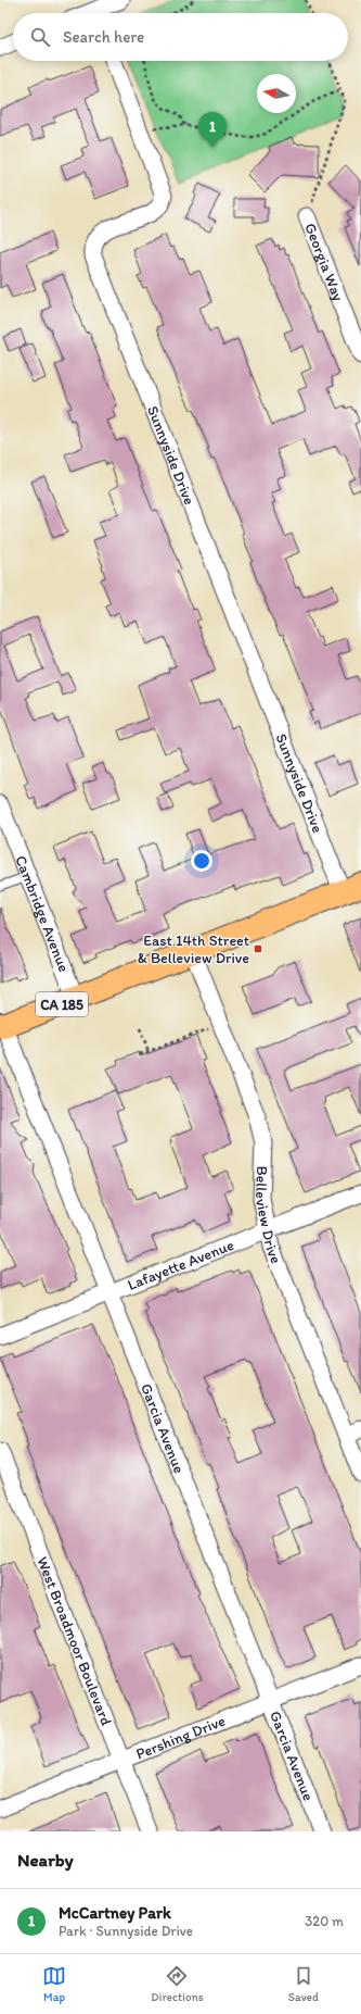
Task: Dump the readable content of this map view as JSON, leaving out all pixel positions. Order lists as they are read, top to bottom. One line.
{"streets":{"main road":["CA 185"],"street":["Georgia Way","Sunnyside Drive","Cambridge Avenue","Belleview Drive","Lafayette Avenue","Garcia Avenue","West Broadmoor Boulevard","Pershing Drive"]},"crossings":[["Sunnyside Drive","CA 185"],["Cambridge Avenue","CA 185"],["CA 185","Belleview Drive"],["CA 185","Garcia Avenue"],["Belleview Drive","Lafayette Avenue"],["Lafayette Avenue","Garcia Avenue"],["Garcia Avenue","Pershing Drive"],["West Broadmoor Boulevard","Pershing Drive"]],"places":{"transit":["East 14th Street & Belleview Drive"]},"north":"left","page":{"search":"Search here","pins":"1","heading":"Nearby","list":[{"mark":"1","name":"McCartney Park","note":"Park · Sunnyside Drive","value":"320 m"}],"nav":["Map","Directions","Saved"]}}
